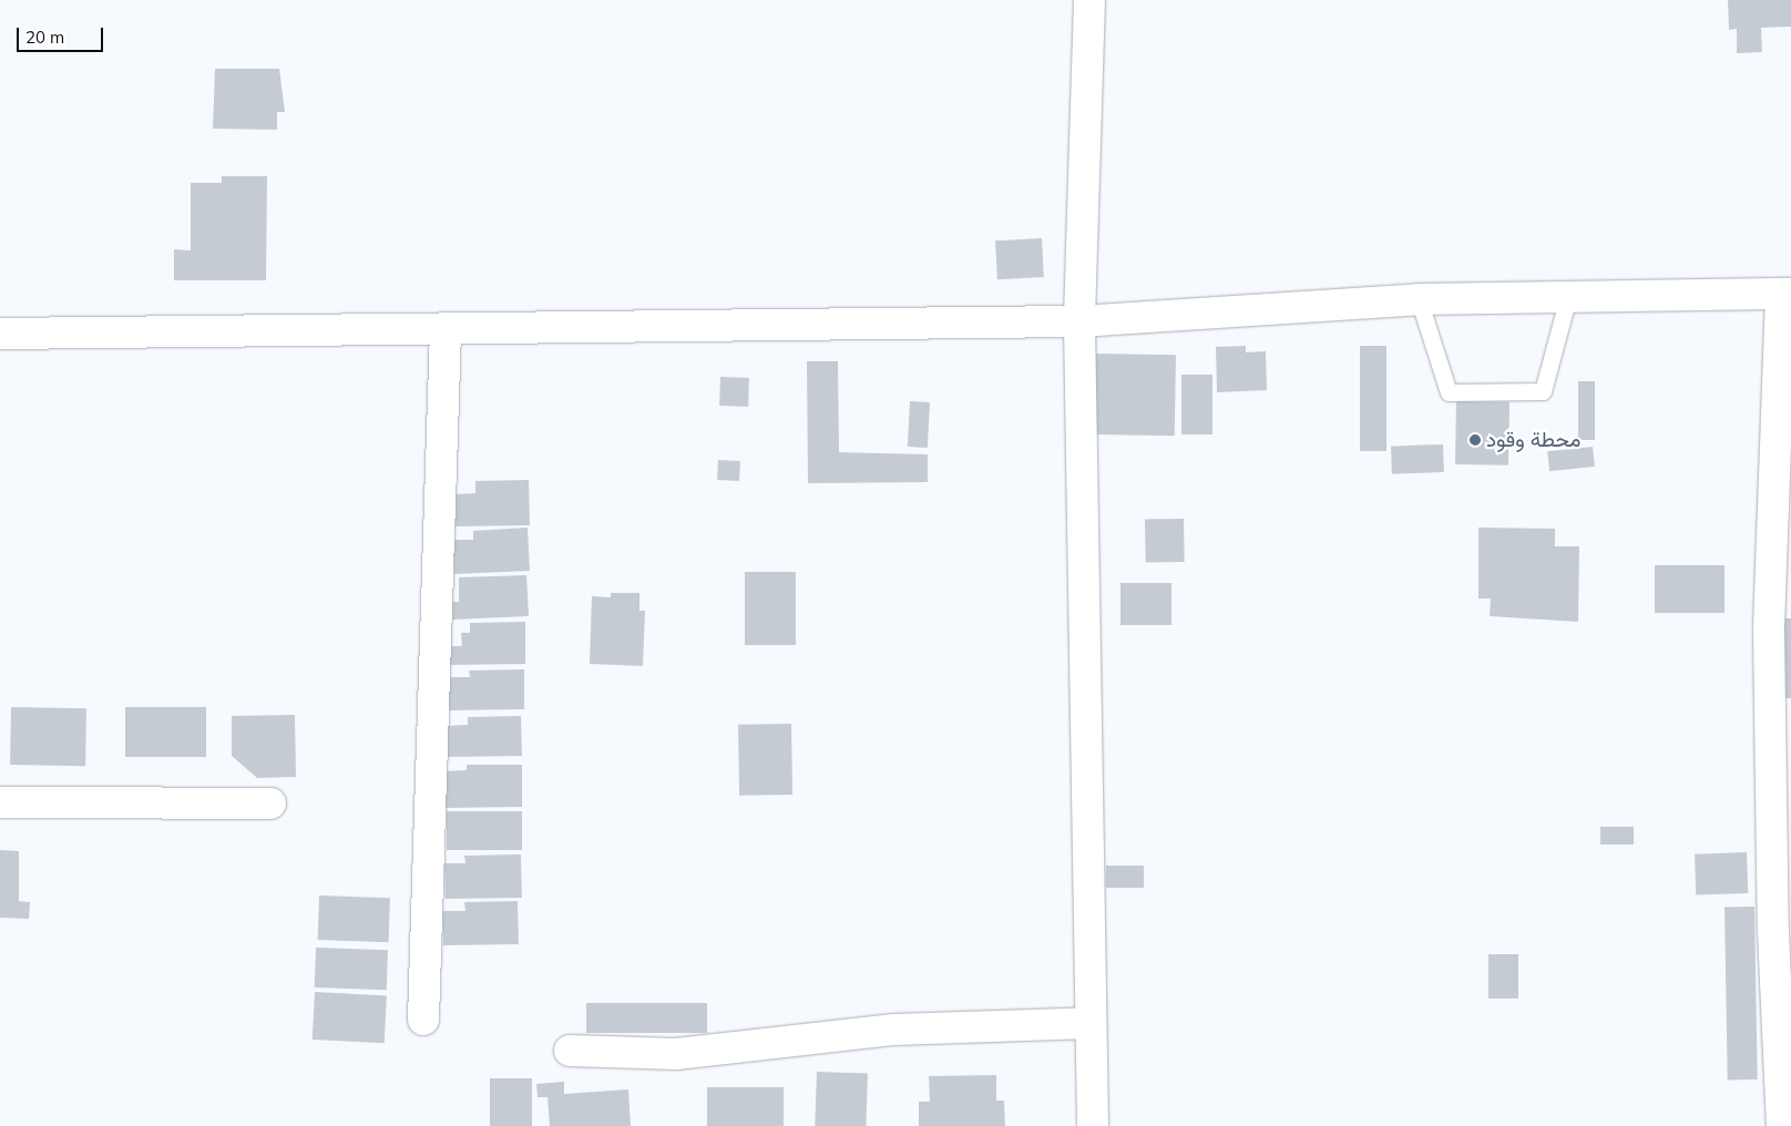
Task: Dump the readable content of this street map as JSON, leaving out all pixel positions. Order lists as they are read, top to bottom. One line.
{"places":["محطة وقود"],"scale_bar":"20 m"}
